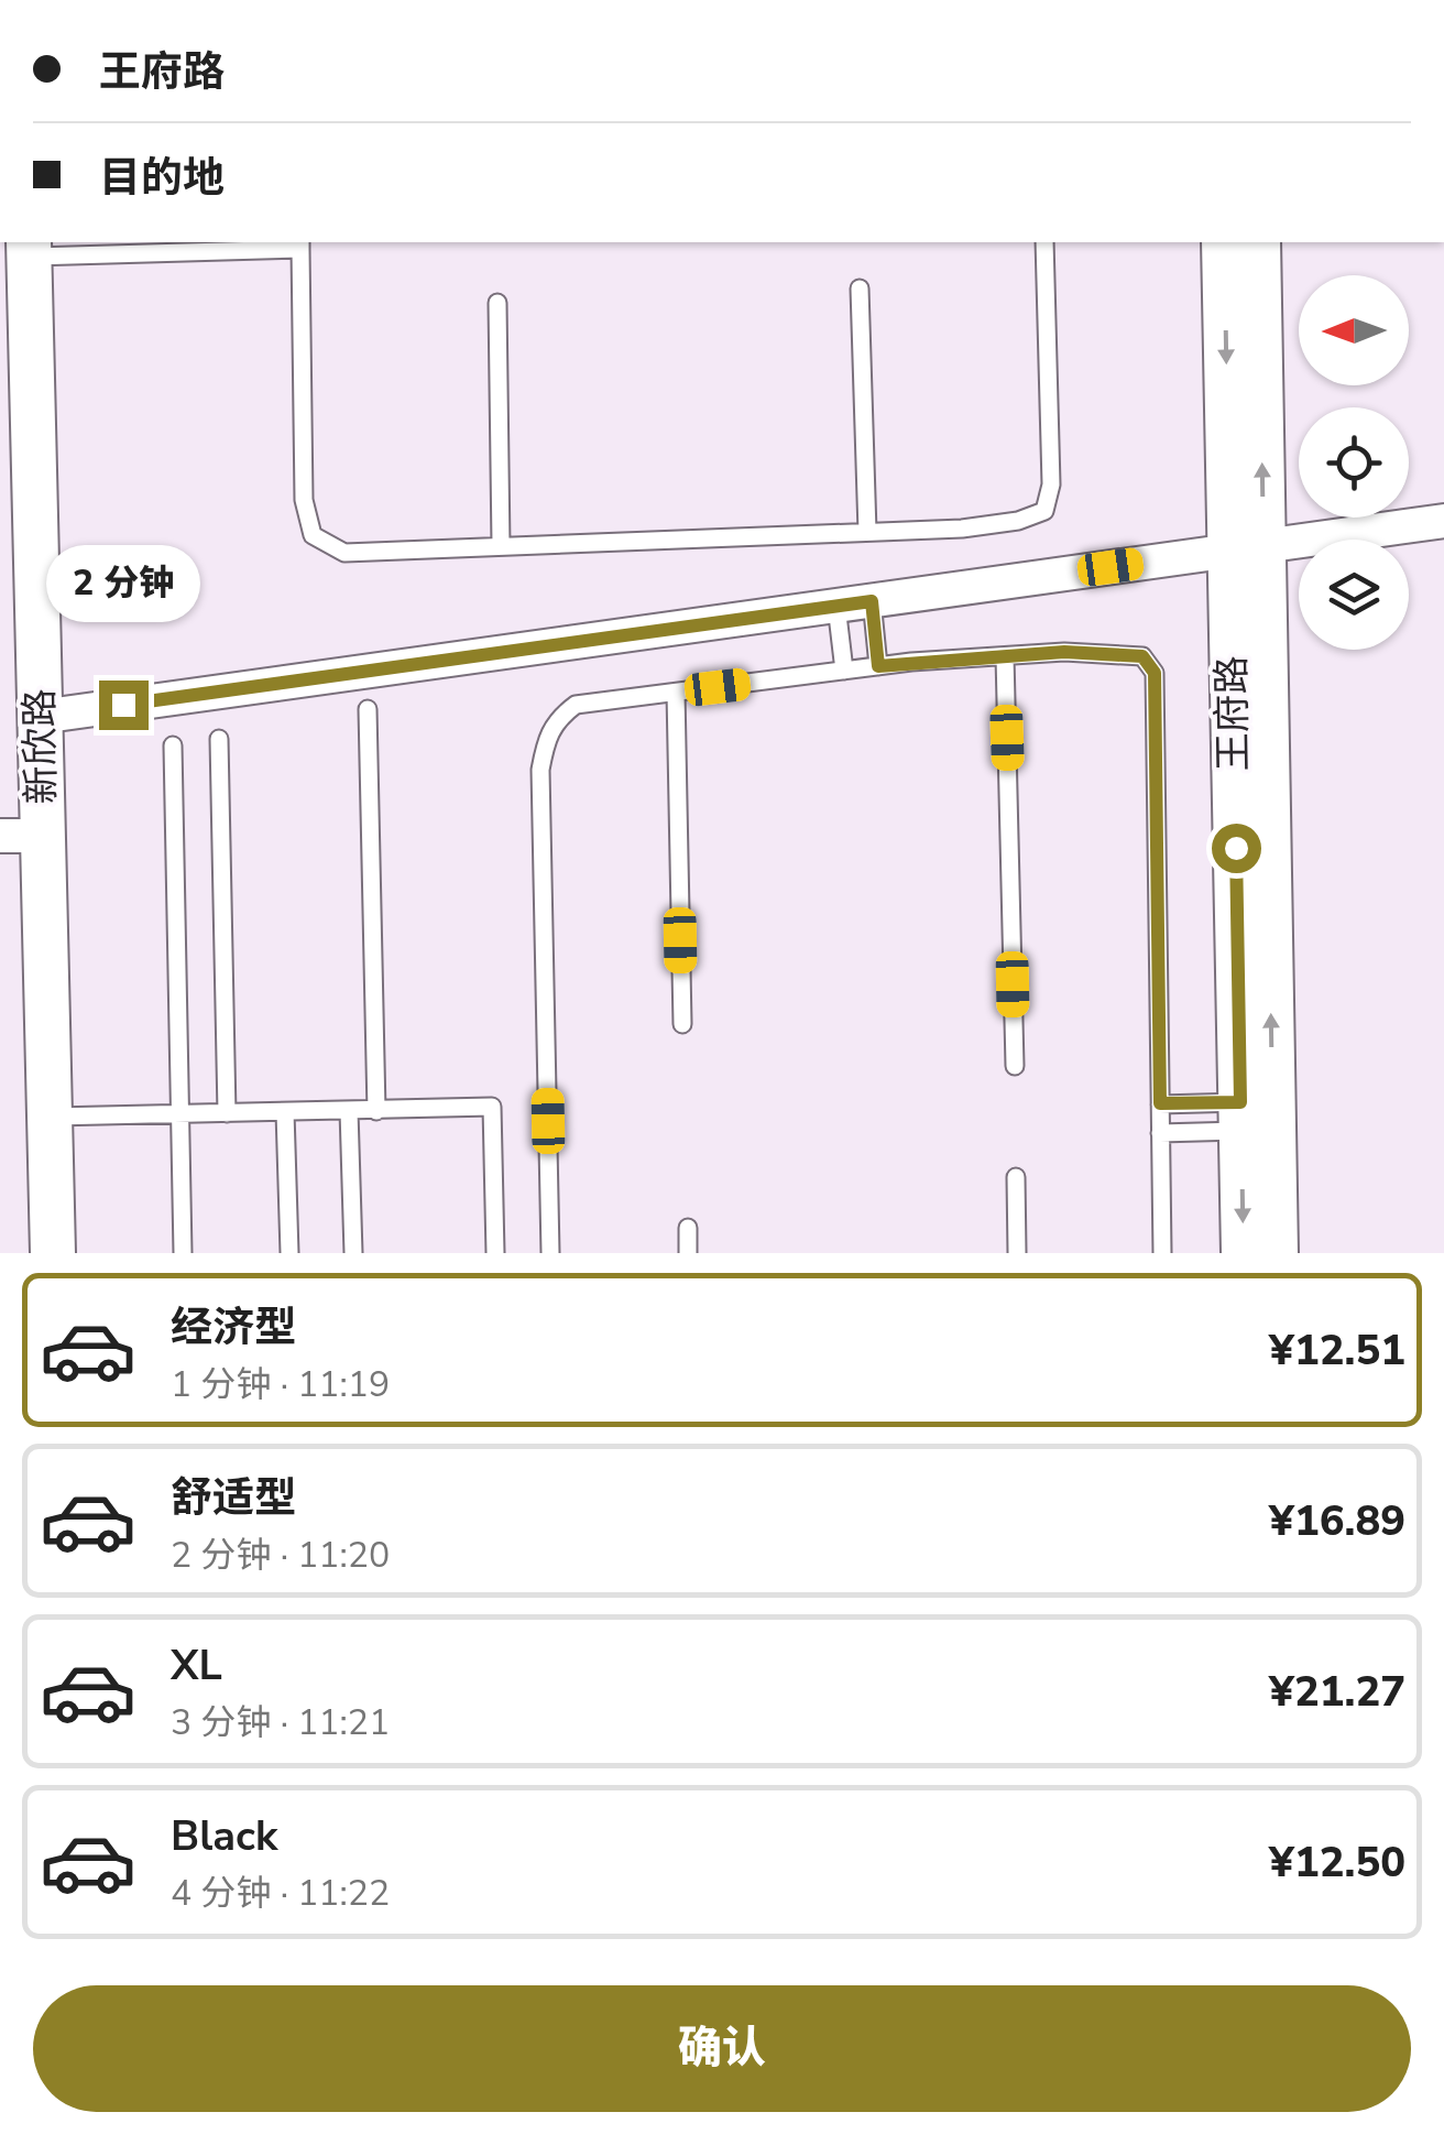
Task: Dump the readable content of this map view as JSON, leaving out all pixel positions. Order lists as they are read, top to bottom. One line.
{"streets":{"street":["王府路","新欣路"]},"north":"left","page":{"banner":["王府路","目的地"],"bubble":"2 分钟","list":[{"name":"经济型","note":"1 分钟 · 11:19","value":"¥12.51"},{"name":"舒适型","note":"2 分钟 · 11:20","value":"¥16.89"},{"name":"XL","note":"3 分钟 · 11:21","value":"¥21.27"},{"name":"Black","note":"4 分钟 · 11:22","value":"¥12.50"}],"buttons":"确认"}}
